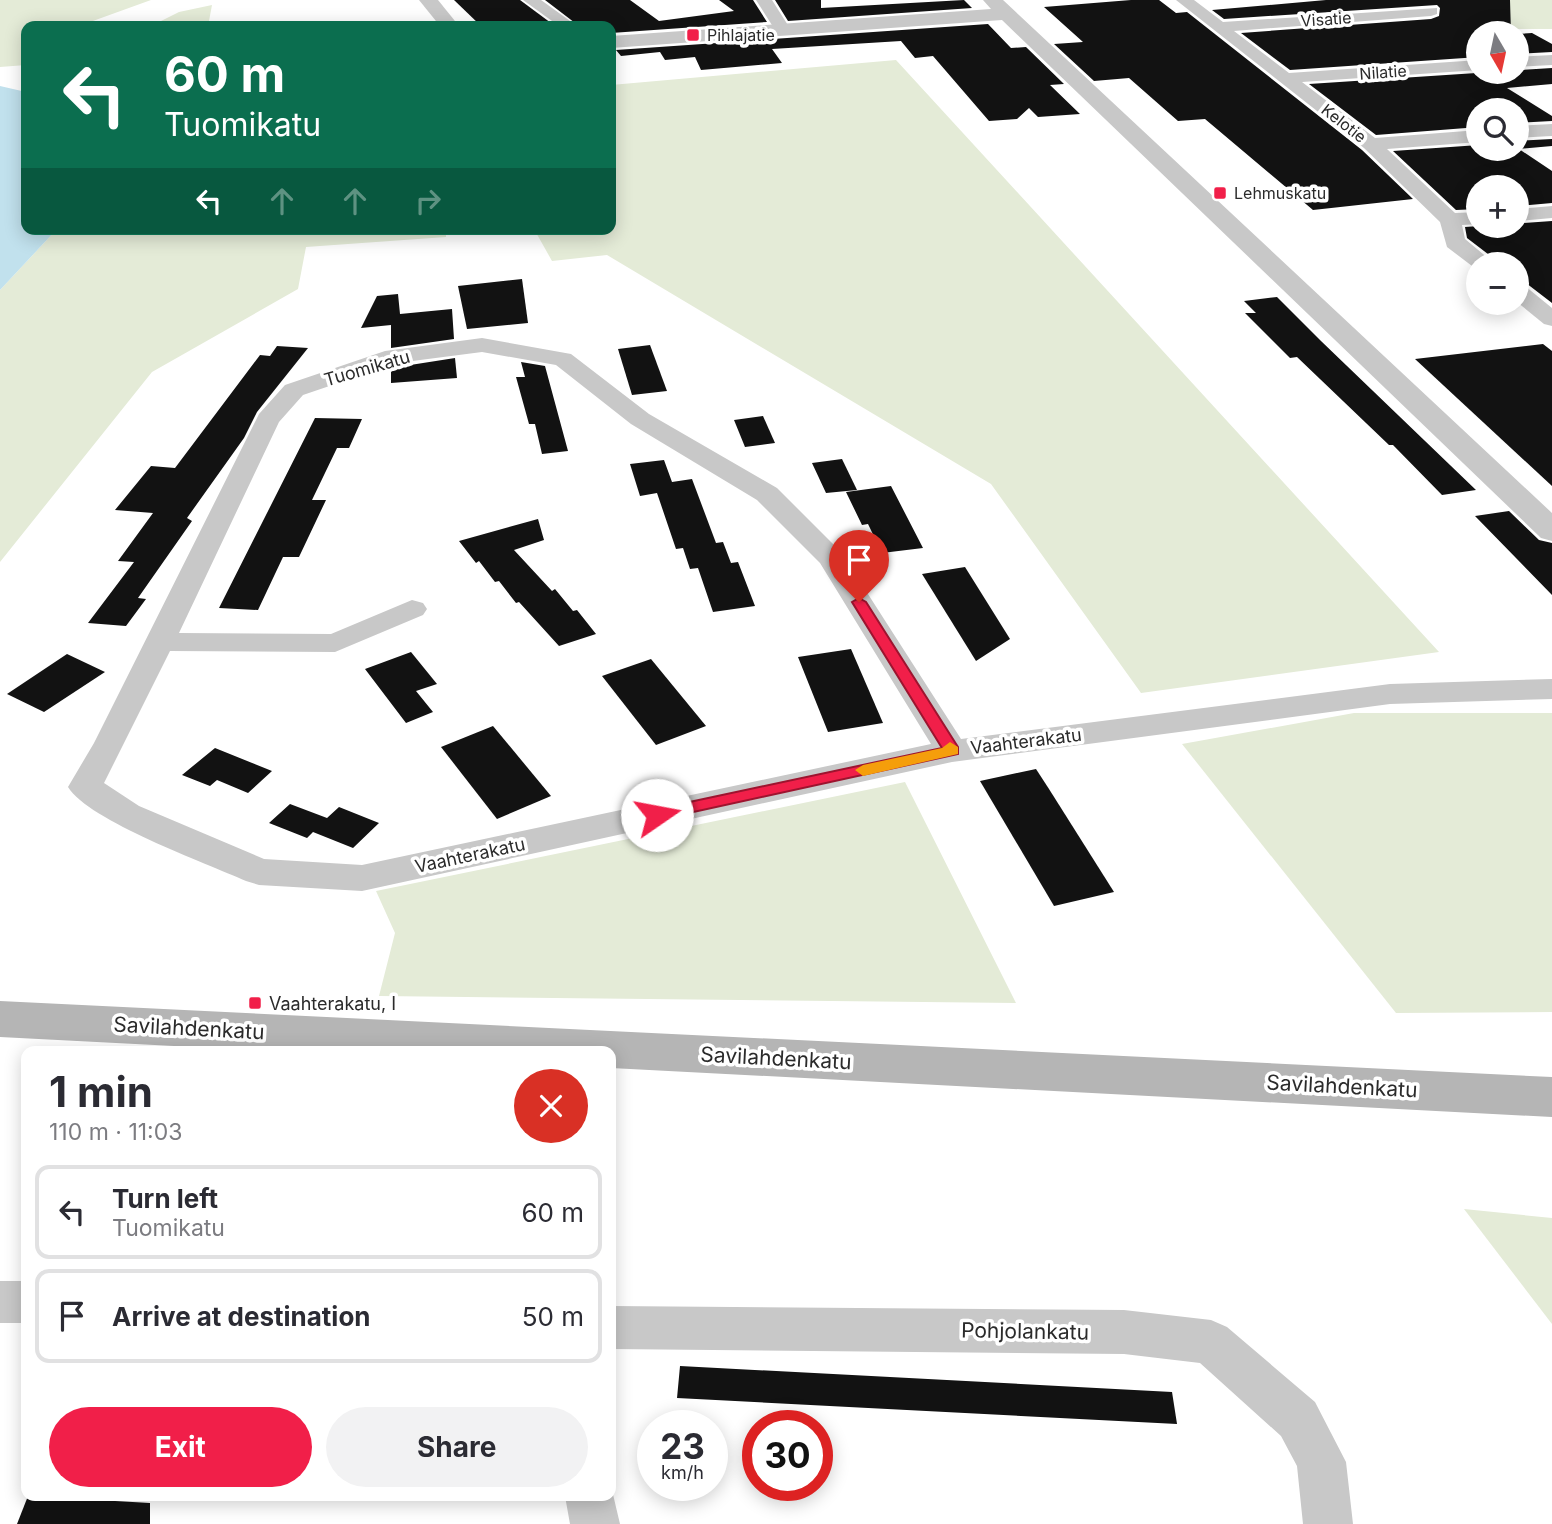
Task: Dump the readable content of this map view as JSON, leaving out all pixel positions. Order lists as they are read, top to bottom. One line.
{"streets":{"main road":["Savilahdenkatu"],"street":["Visatie","Nilatie","Kelotie","Tuomikatu","Vaahterakatu","Pohjolankatu"]},"crossings":[["Visatie","Kelotie"],["Nilatie","Kelotie"],["Tuomikatu","Vaahterakatu"]],"places":{"transit":["Pihlajatie","Lehmuskatu","Vaahterakatu, I"]},"north":"bottom","page":{"map_buttons":["+","−"],"turn":["60 m","Tuomikatu"],"heading":["1 min","110 m · 11:03"],"list":[{"name":"Turn left","note":"Tuomikatu","value":"60 m"},{"name":"Arrive at destination","value":"50 m"}],"buttons":["Exit","Share"],"speed":"23 km/h","limit":"30"}}
